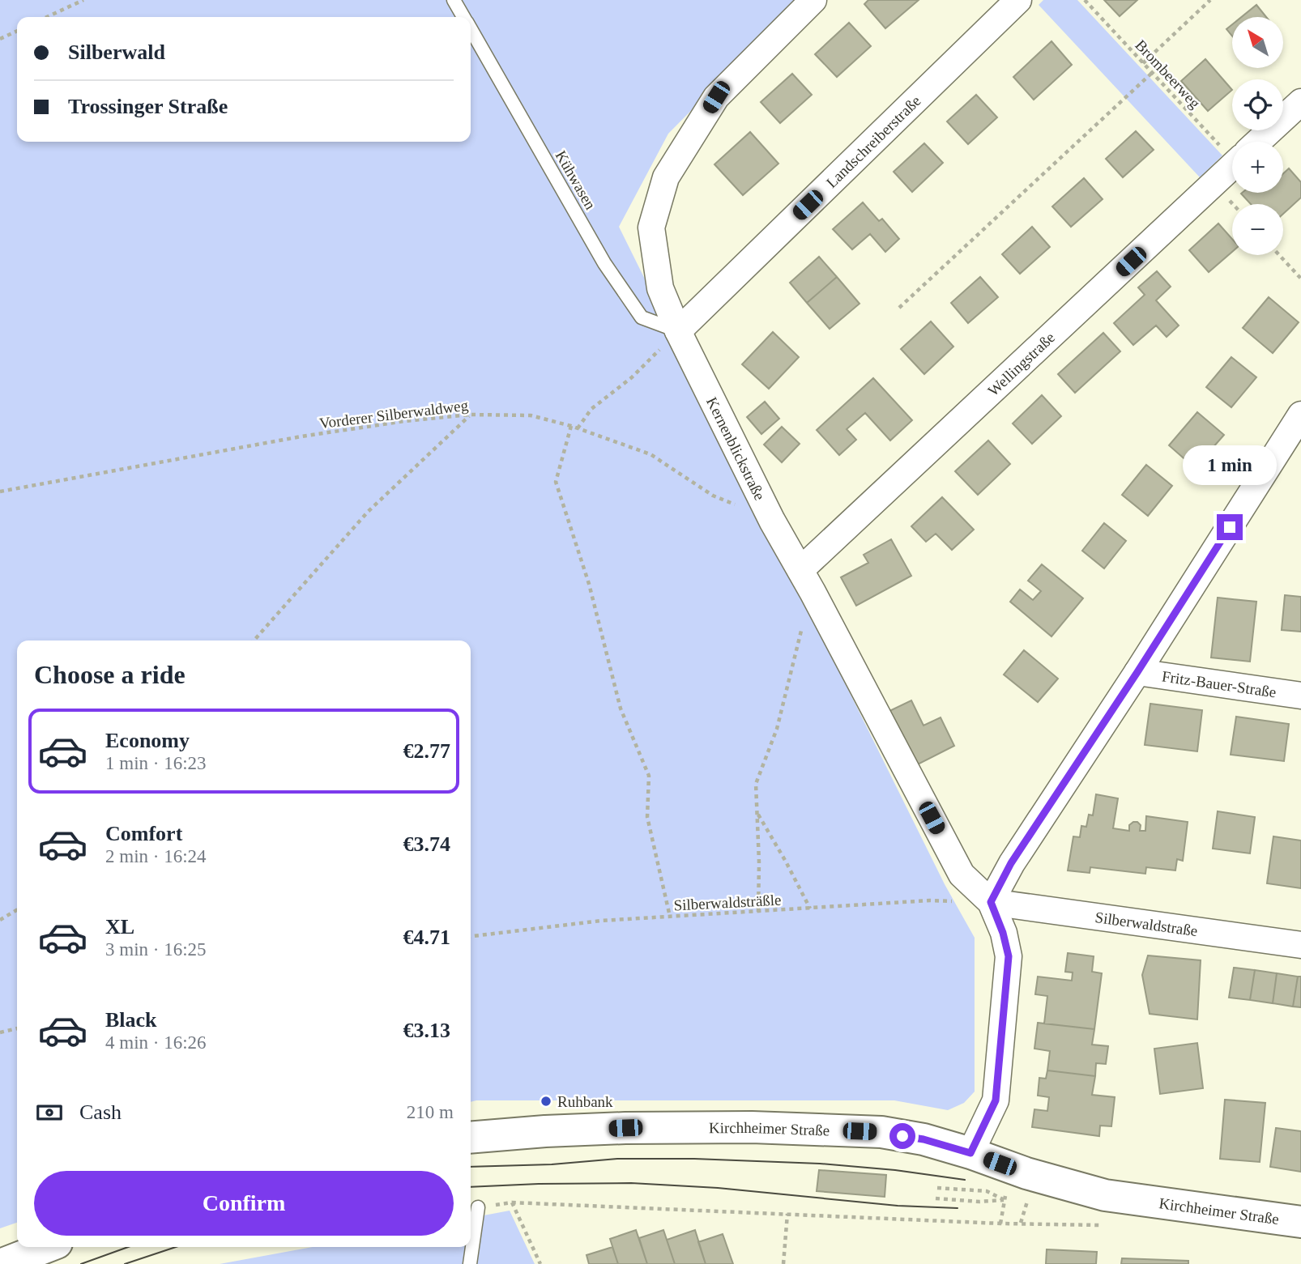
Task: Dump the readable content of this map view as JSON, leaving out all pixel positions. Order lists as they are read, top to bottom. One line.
{"streets":{"main road":["Kirchheimer Straße"],"street":["Landschreiberstraße","Wellingstraße","Kernenblickstraße","Fritz-Bauer-Straße","Silberwaldstraße"],"lane":["Kühwasen"],"path":["Brombeerweg","Vorderer Silberwaldweg","Silberwaldsträßle"]},"crossings":[["Landschreiberstraße","Kühwasen"],["Landschreiberstraße","Kernenblickstraße"],["Kühwasen","Kernenblickstraße"],["Wellingstraße","Kernenblickstraße"],["Vorderer Silberwaldweg","Kernenblickstraße"],["Kernenblickstraße","Silberwaldsträßle"],["Kernenblickstraße","Silberwaldstraße"],["Silberwaldsträßle","Silberwaldstraße"]],"places":["Ruhbank"],"north":"top left","page":{"map_buttons":["+","−"],"banner":["Silberwald","Trossinger Straße"],"bubble":"1 min","heading":"Choose a ride","list":[{"name":"Economy","note":"1 min · 16:23","value":"€2.77"},{"name":"Comfort","note":"2 min · 16:24","value":"€3.74"},{"name":"XL","note":"3 min · 16:25","value":"€4.71"},{"name":"Black","note":"4 min · 16:26","value":"€3.13"}],"pay":["Cash","210 m"],"buttons":"Confirm"}}
